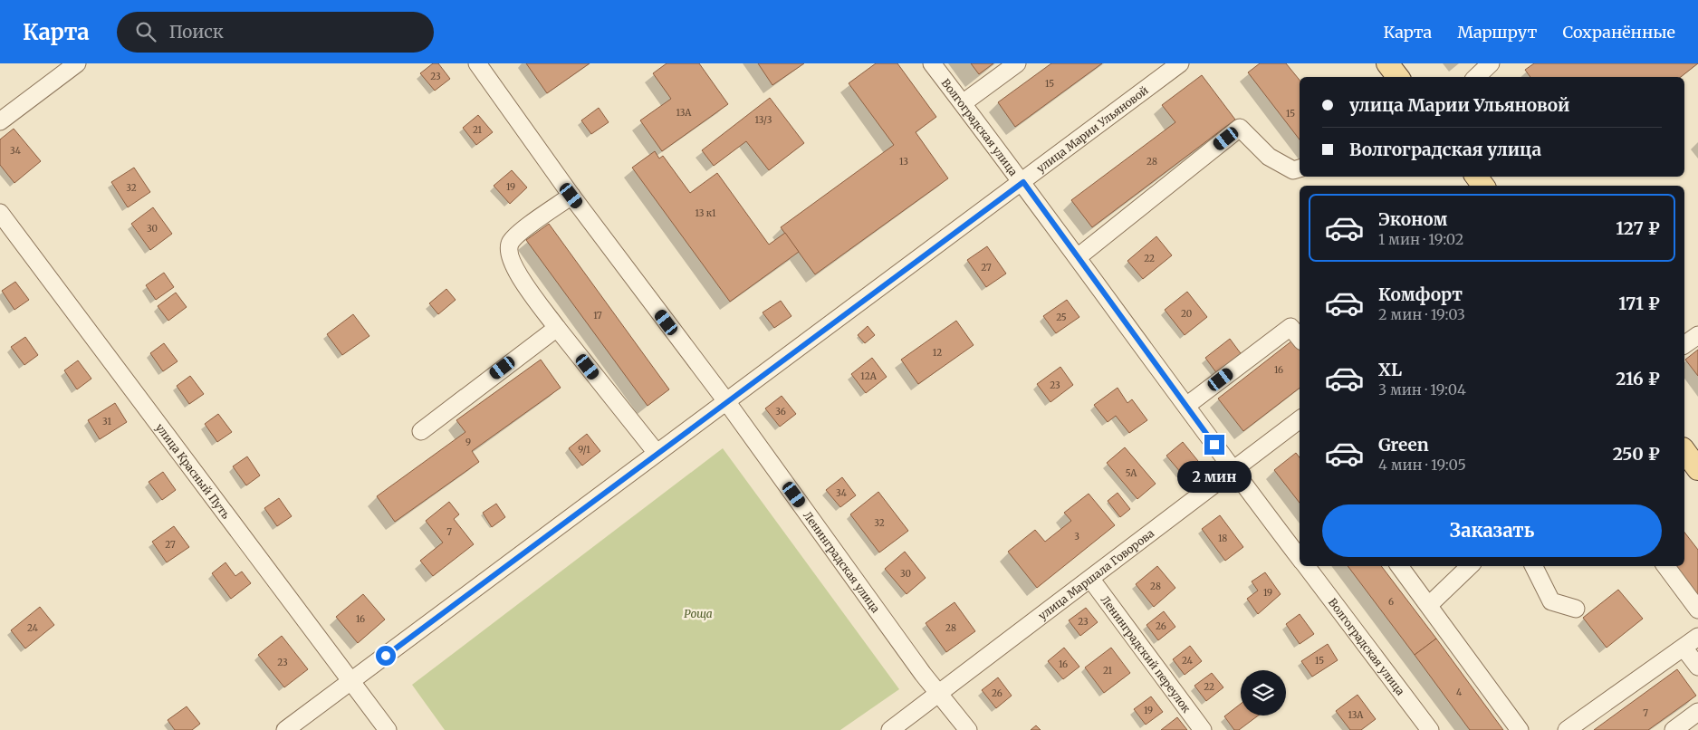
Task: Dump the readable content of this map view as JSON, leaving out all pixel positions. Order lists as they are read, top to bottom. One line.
{"streets":{"street":["Волгоградская улица","улица Марии Ульяновой","улица Красный Путь","Ленинградская улица","улица Маршала Говорова","Ленинградский переулок"]},"crossings":[["Волгоградская улица","улица Марии Ульяновой"],["Волгоградская улица","улица Маршала Говорова"],["улица Марии Ульяновой","улица Красный Путь"],["улица Марии Ульяновой","Ленинградская улица"],["Ленинградская улица","улица Маршала Говорова"],["улица Маршала Говорова","Ленинградский переулок"]],"parks":["Роща"],"house_numbers":["23","15","13А","15","13/3","21","34","13","28","19","32","13 к1","30","22","27","20","17","25","12","16","12А","23","36","31","9","9/1","5А","34","32","7","3","18","27","30","28","19","6","16","23","26","24","28","24","15","23","16","21","22","4","26","19","7","13А"],"page":{"header":"Карта","search":"Поиск","nav":["Карта","Маршрут","Сохранённые"],"banner":["улица Марии Ульяновой","Волгоградская улица"],"list":[{"name":"Эконом","note":"1 мин · 19:02","value":"127 ₽"},{"name":"Комфорт","note":"2 мин · 19:03","value":"171 ₽"},{"name":"XL","note":"3 мин · 19:04","value":"216 ₽"},{"name":"Green","note":"4 мин · 19:05","value":"250 ₽"}],"bubble":"2 мин","buttons":"Заказать"}}
